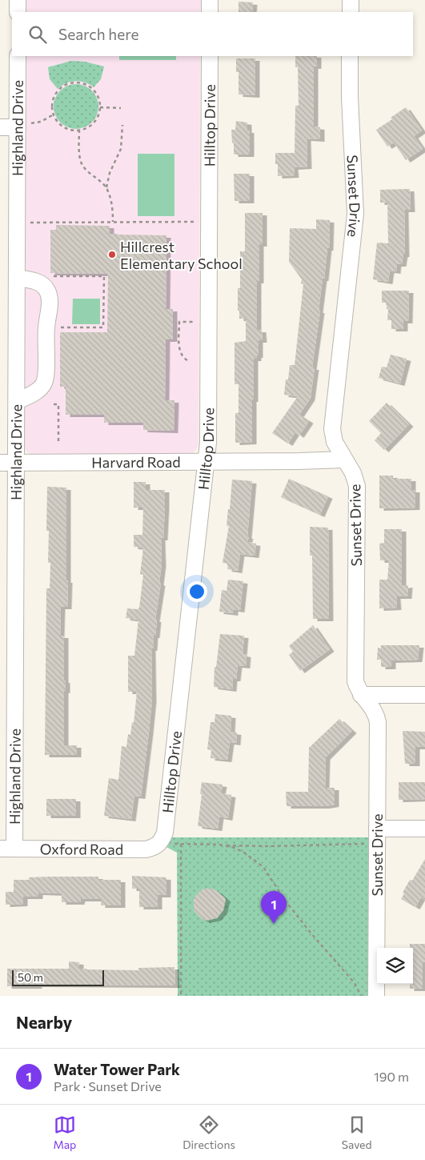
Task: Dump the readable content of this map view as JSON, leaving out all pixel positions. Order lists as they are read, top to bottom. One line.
{"streets":{"street":["Hilltop Drive","Highland Drive","Sunset Drive","Harvard Road","Oxford Road"]},"crossings":[["Hilltop Drive","Harvard Road"],["Hilltop Drive","Oxford Road"],["Highland Drive","Harvard Road"],["Highland Drive","Oxford Road"],["Sunset Drive","Harvard Road"]],"places":["Hillcrest Elementary School"],"scale_bar":"50 m","page":{"search":"Search here","pins":"1","scale":"50 m","heading":"Nearby","list":[{"mark":"1","name":"Water Tower Park","note":"Park · Sunset Drive","value":"190 m"}],"nav":["Map","Directions","Saved"]}}
